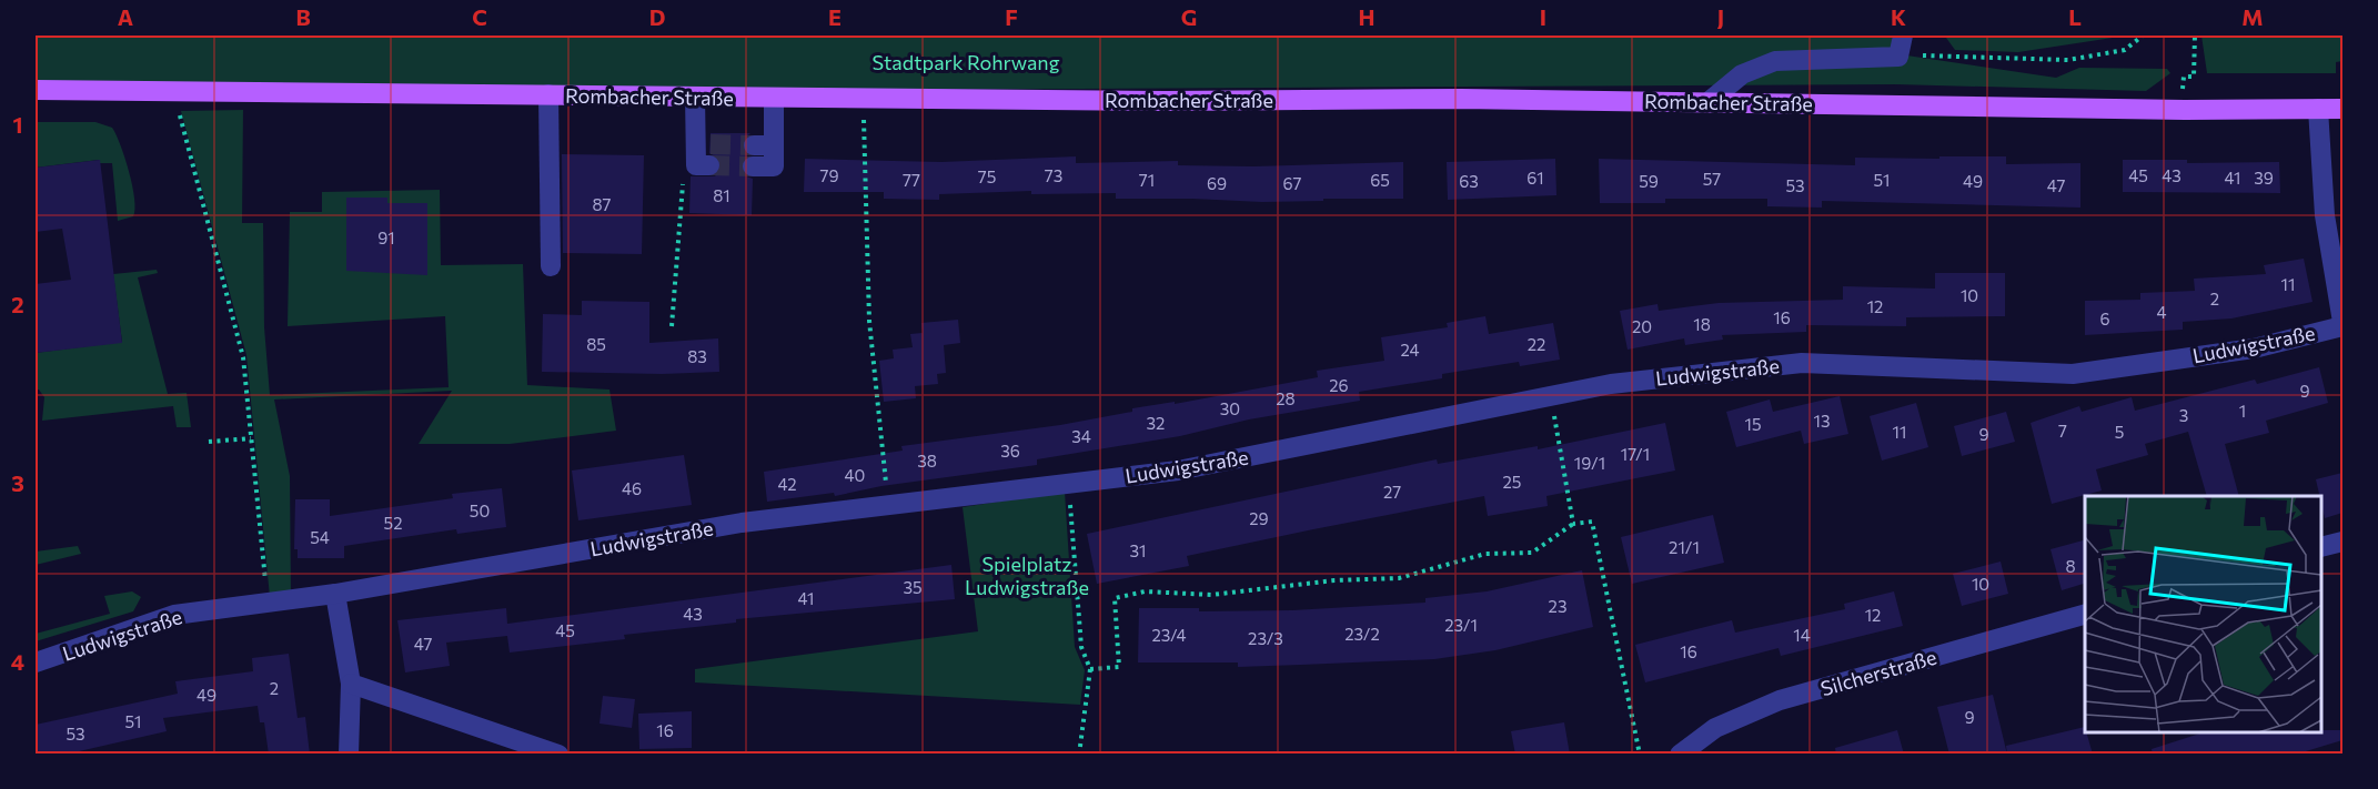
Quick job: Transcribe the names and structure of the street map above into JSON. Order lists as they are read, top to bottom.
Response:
{
  "streets": {
    "main road": ["Rombacher Straße"],
    "street": ["Ludwigstraße", "Silcherstraße"]
  },
  "parks": ["Stadtpark Rohrwang", "Spielplatz Ludwigstraße"],
  "house_numbers": [
    "79",
    "73",
    "45",
    "43",
    "75",
    "61",
    "41",
    "39",
    "57",
    "77",
    "71",
    "65",
    "51",
    "63",
    "59",
    "49",
    "69",
    "67",
    "53",
    "47",
    "81",
    "87",
    "91",
    "11",
    "10",
    "2",
    "12",
    "4",
    "16",
    "6",
    "18",
    "20",
    "85",
    "22",
    "24",
    "83",
    "26",
    "9",
    "28",
    "30",
    "1",
    "3",
    "13",
    "32",
    "15",
    "7",
    "11",
    "5",
    "9",
    "34",
    "36",
    "17/1",
    "38",
    "19/1",
    "40",
    "25",
    "42",
    "46",
    "27",
    "50",
    "29",
    "52",
    "54",
    "21/1",
    "31",
    "8",
    "10",
    "35",
    "41",
    "23",
    "43",
    "12",
    "23/1",
    "45",
    "23/2",
    "23/4",
    "14",
    "23/3",
    "47",
    "16",
    "2",
    "49",
    "9",
    "51",
    "16",
    "53"
  ],
  "grid": {
    "columns": [
      "A",
      "B",
      "C",
      "D",
      "E",
      "F",
      "G",
      "H",
      "I",
      "J",
      "K",
      "L",
      "M"
    ],
    "rows": [
      "1",
      "2",
      "3",
      "4"
    ]
  }
}
